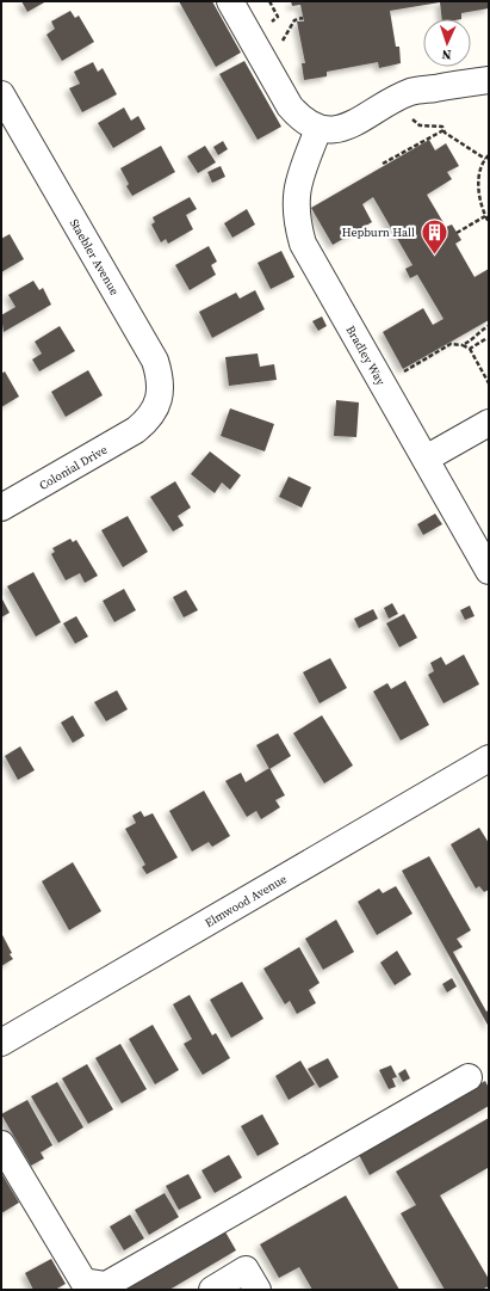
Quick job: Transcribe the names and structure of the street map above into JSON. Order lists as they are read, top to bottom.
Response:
{
  "streets": {
    "street": [
      "Staebler Avenue",
      "Bradley Way",
      "Colonial Drive",
      "Elmwood Avenue"
    ]
  },
  "crossings": [
    ["Staebler Avenue", "Colonial Drive"]
  ],
  "places": {
    "building": ["Hepburn Hall"]
  },
  "north": "bottom"
}
